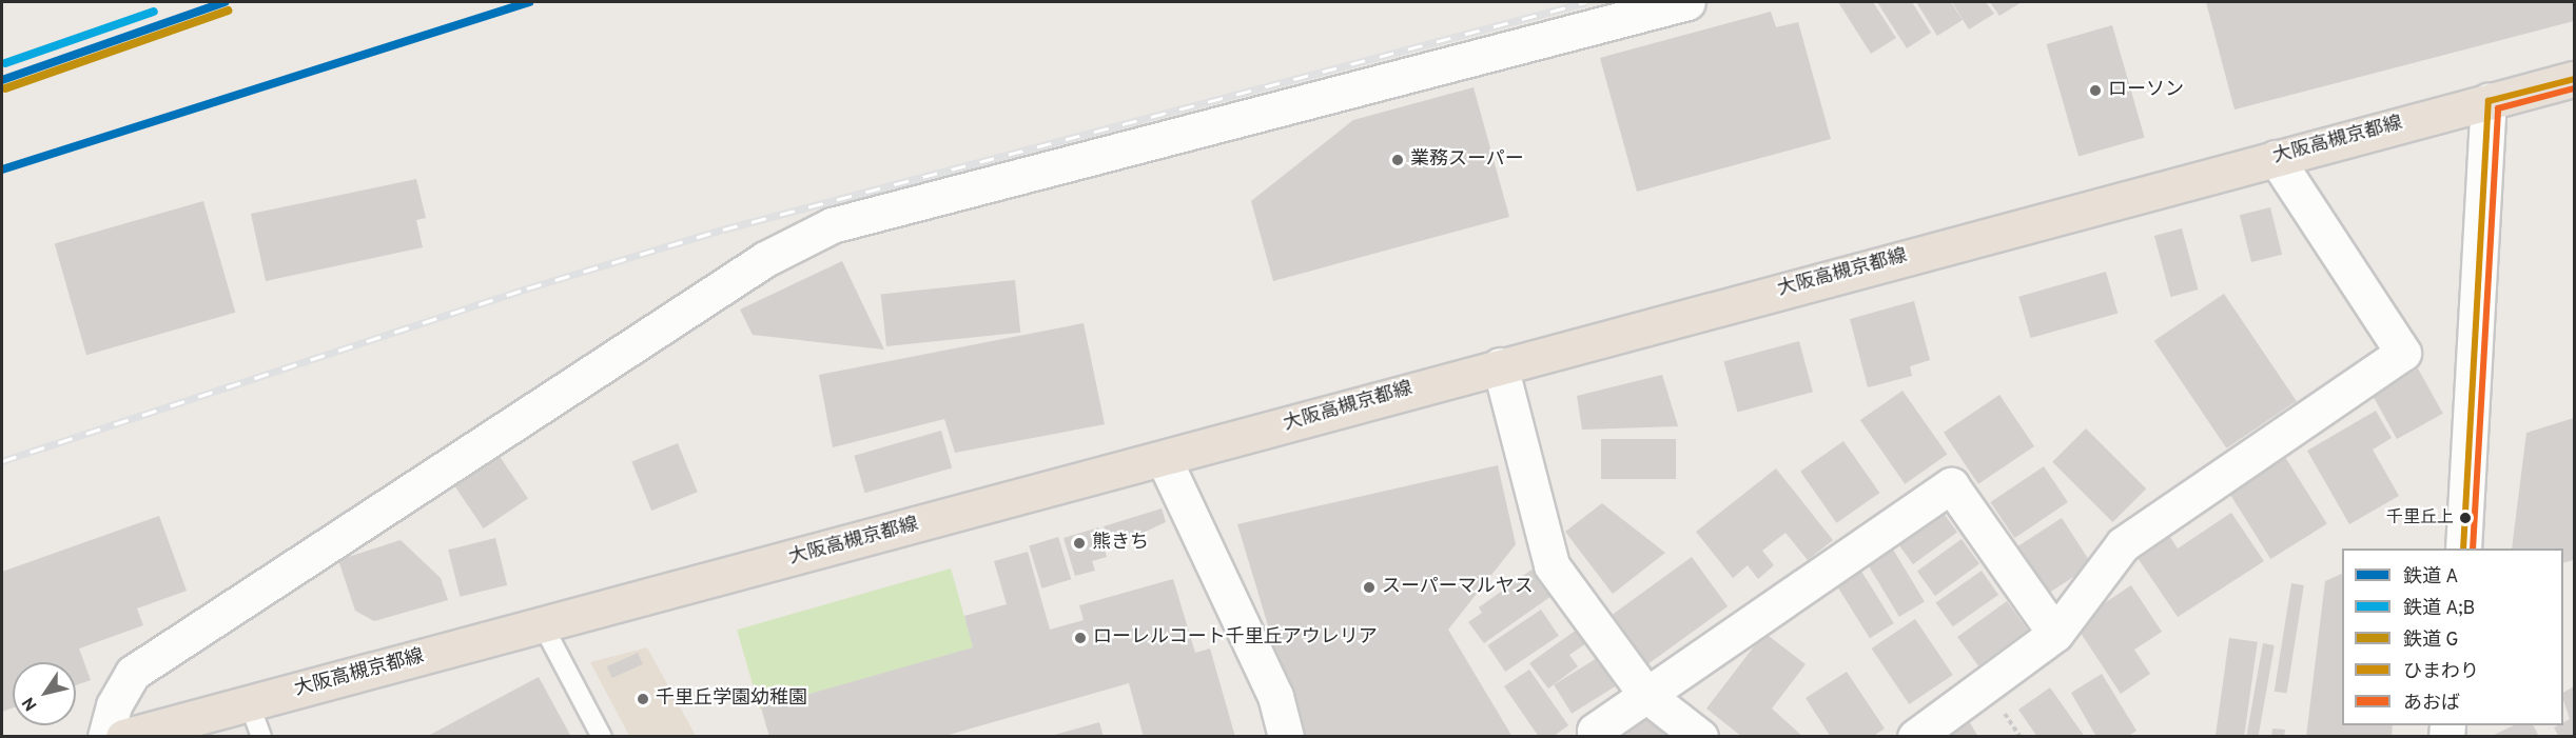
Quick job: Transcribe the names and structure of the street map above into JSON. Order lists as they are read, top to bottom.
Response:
{
  "streets": {
    "main road": ["大阪高槻京都線"]
  },
  "places": [
    "ローソン",
    "業務スーパー",
    "千里丘上",
    "熊きち",
    "スーパーマルヤス",
    "ローレルコート千里丘アウレリア",
    "千里丘学園幼稚園"
  ],
  "lines": [
    "rail line A",
    "rail line G",
    "rail line A;B",
    "transit line ひまわり",
    "transit line あおば"
  ],
  "legend": [
    "鉄道 A",
    "鉄道 A;B",
    "鉄道 G",
    "ひまわり",
    "あおば"
  ],
  "north": "bottom left"
}
